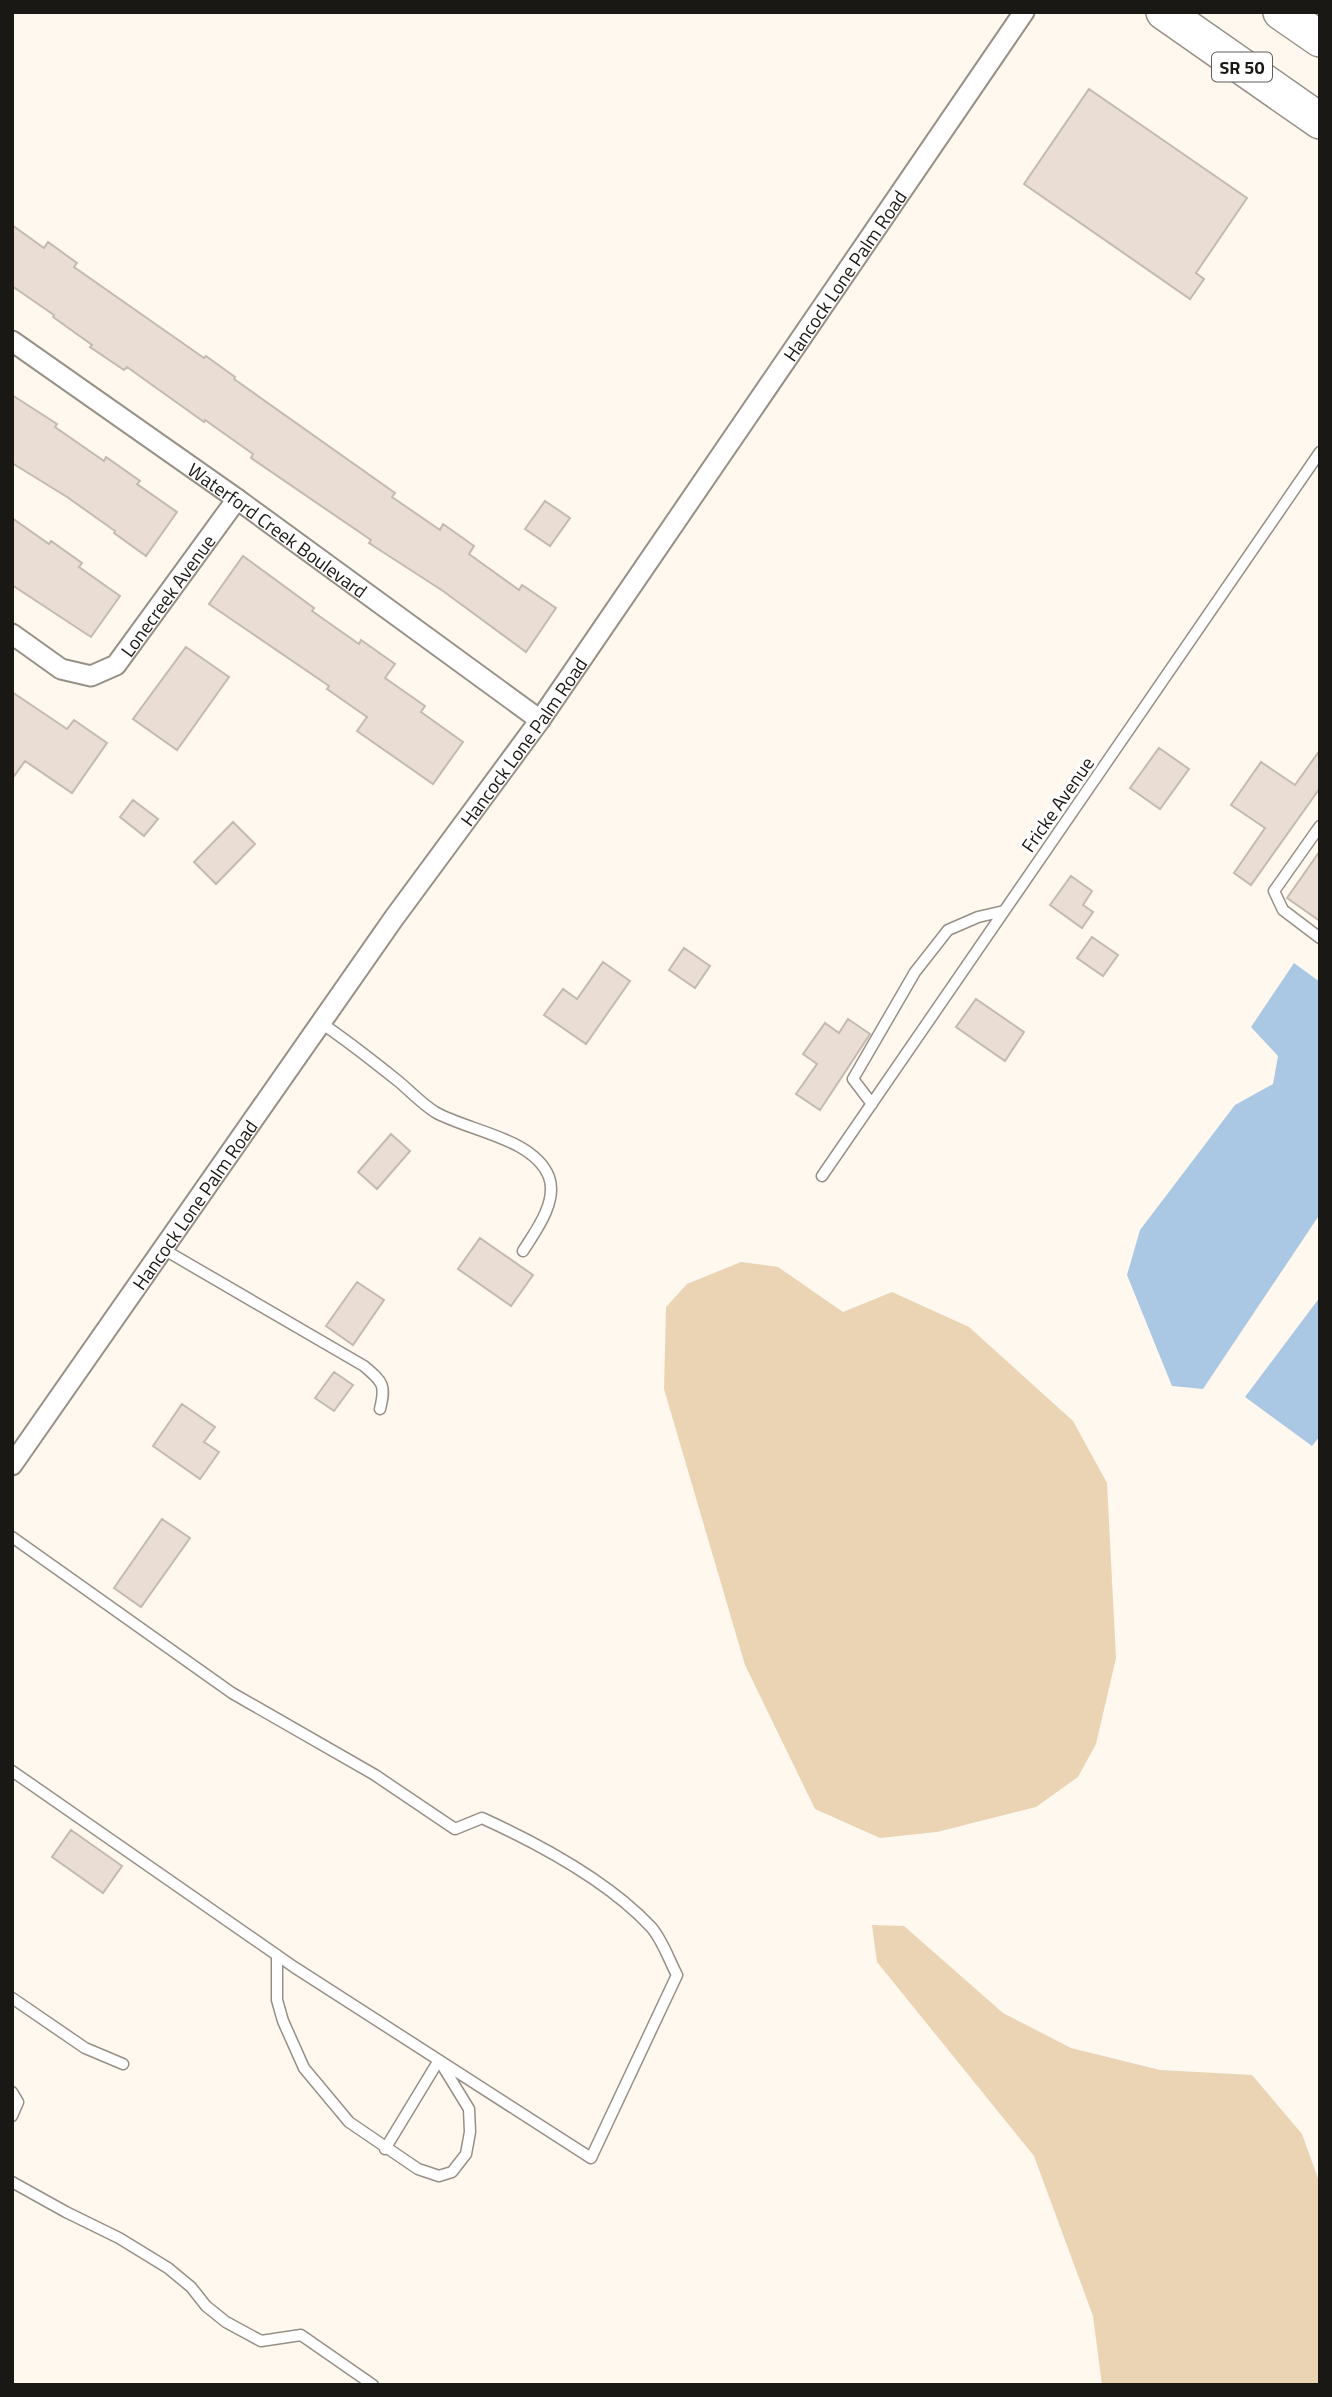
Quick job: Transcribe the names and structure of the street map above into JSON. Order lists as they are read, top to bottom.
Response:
{
  "streets": {
    "highway": ["SR 50"],
    "street": ["Hancock Lone Palm Road", "Waterford Creek Boulevard", "Lonecreek Avenue"],
    "lane": ["Fricke Avenue"]
  },
  "crossings": [
    ["Hancock Lone Palm Road", "Waterford Creek Boulevard"],
    ["Waterford Creek Boulevard", "Lonecreek Avenue"]
  ]
}
